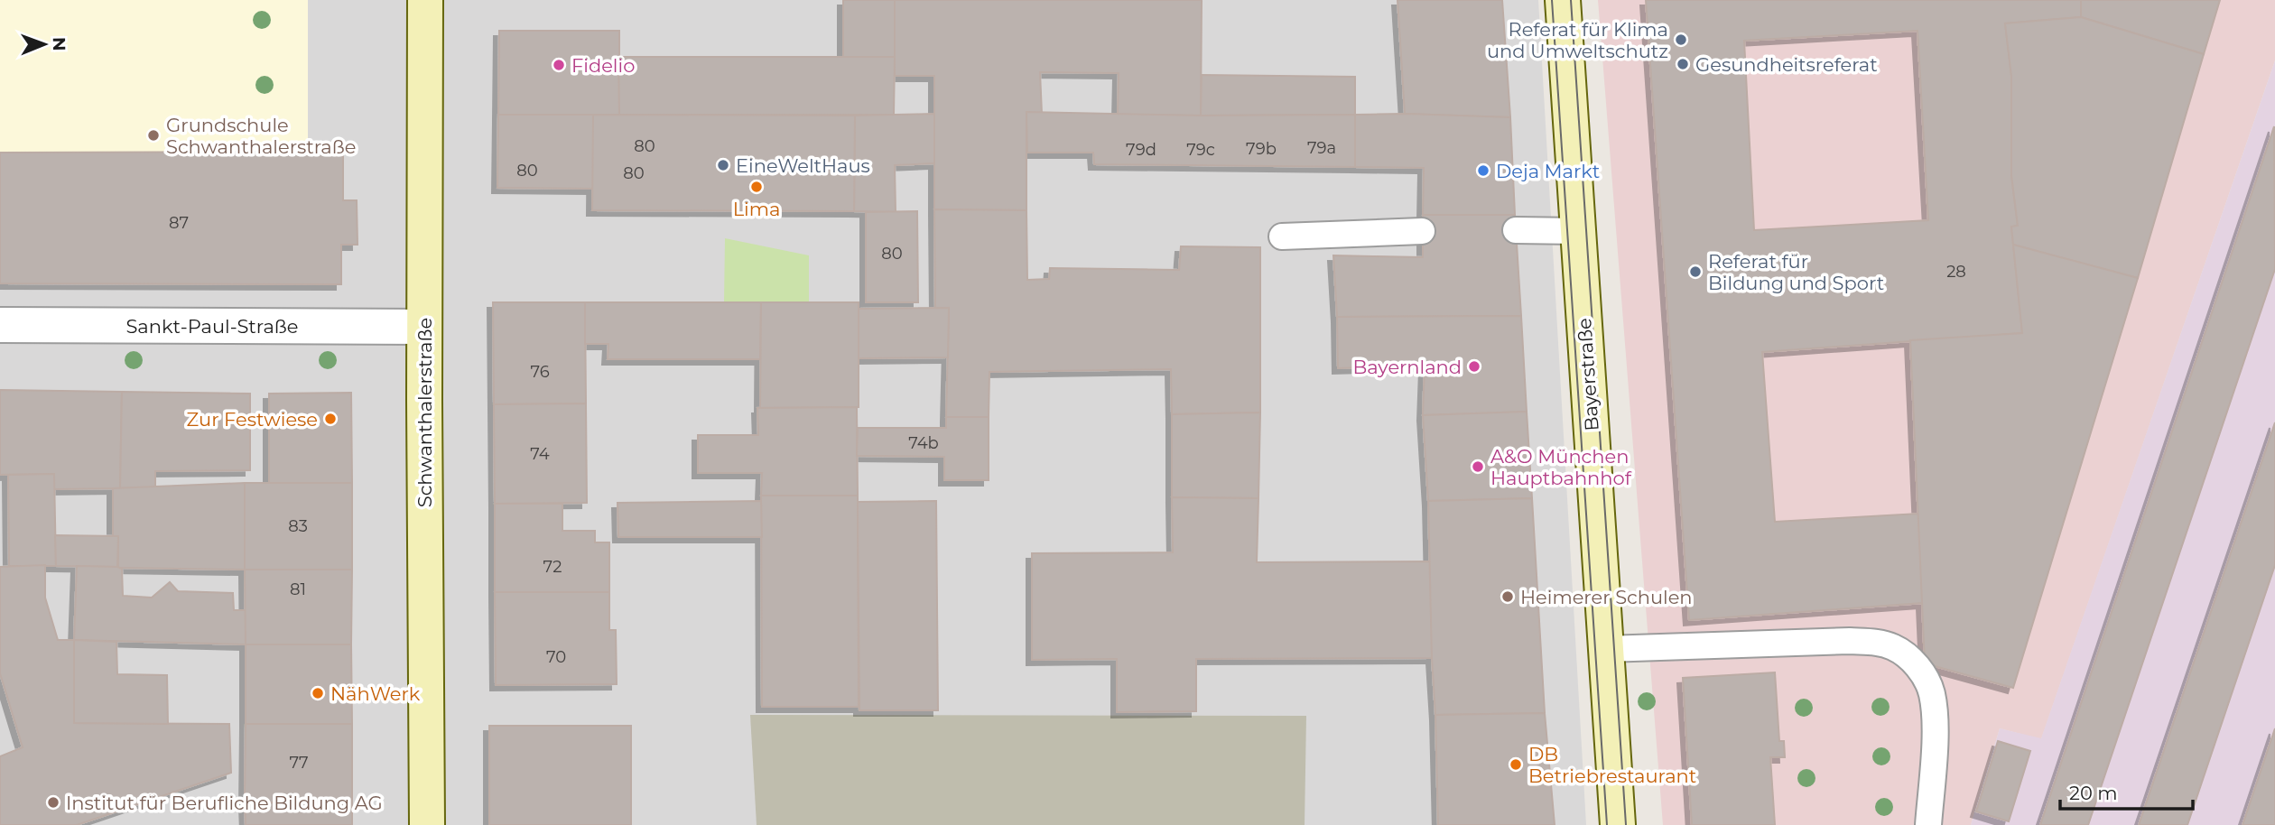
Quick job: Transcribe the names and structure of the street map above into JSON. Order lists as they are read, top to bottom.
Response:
{
  "streets": {
    "street": ["Sankt-Paul-Straße", "Bayerstraße", "Schwanthalerstraße"]
  },
  "crossings": [
    ["Sankt-Paul-Straße", "Schwanthalerstraße"]
  ],
  "places": [
    "Referat für Klima und Umweltschutz",
    "Gesundheitsreferat",
    "Fidelio",
    "Grundschule Schwanthalerstraße",
    "EineWeltHaus",
    "Deja Markt",
    "Lima",
    "Referat für Bildung und Sport",
    "Bayernland",
    "Zur Festwiese",
    "A&O München Hauptbahnhof",
    "Heimerer Schulen",
    "NähWerk",
    "DB Betriebrestaurant",
    "Institut für Berufliche Bildung AG"
  ],
  "house_numbers": [
    "80",
    "79a",
    "79b",
    "79d",
    "79c",
    "80",
    "80",
    "87",
    "80",
    "28",
    "76",
    "74b",
    "74",
    "83",
    "72",
    "81",
    "70",
    "77"
  ],
  "scale_bar": "20 m",
  "north": "right"
}
